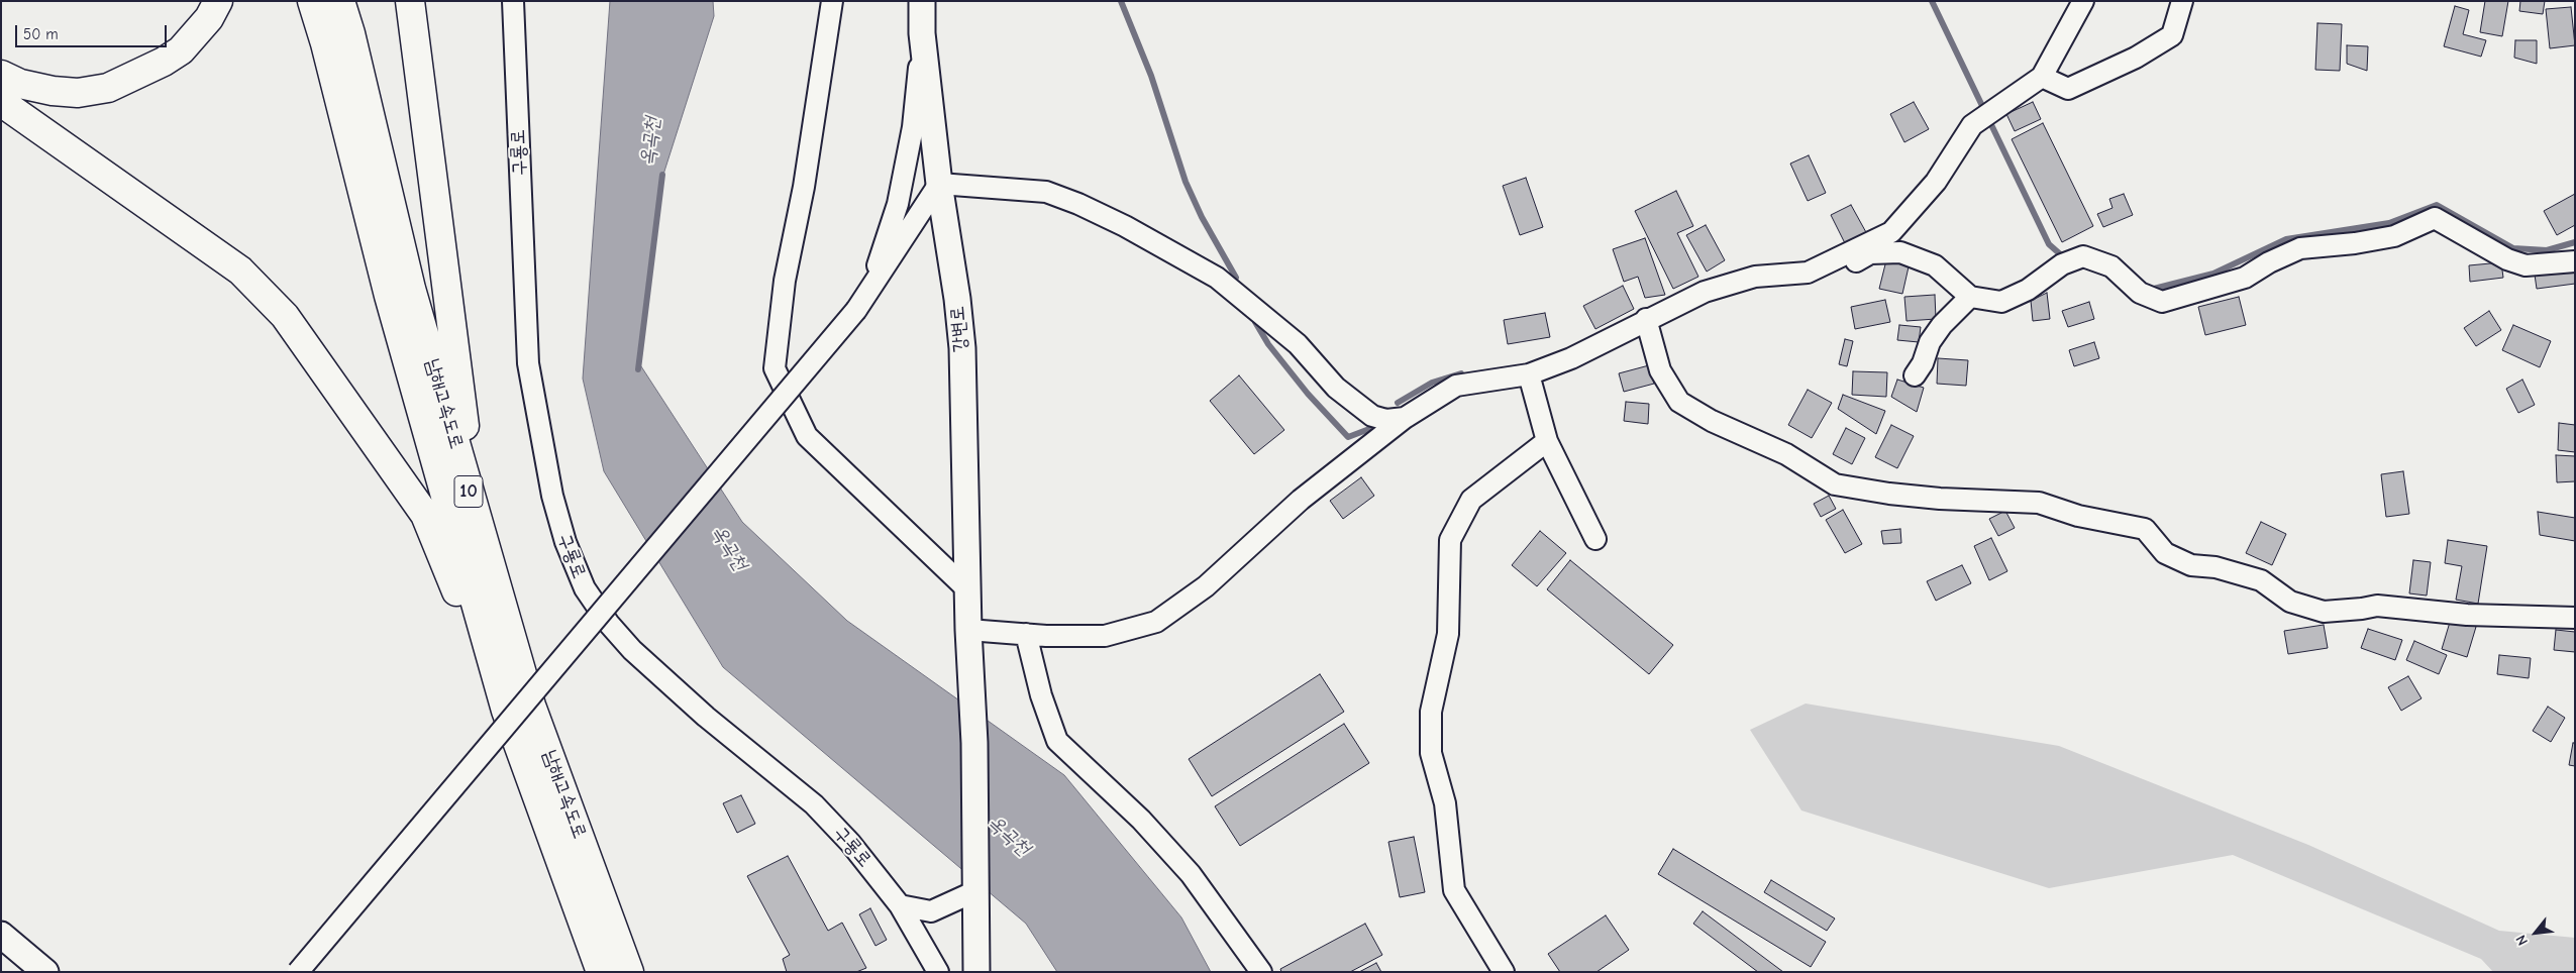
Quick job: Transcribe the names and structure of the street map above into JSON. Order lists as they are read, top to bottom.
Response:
{
  "streets": {
    "highway": ["남해고속도로", "10"],
    "main road": ["강변로"],
    "street": ["구룡로"]
  },
  "water": ["옥곡천"],
  "scale_bar": "50 m",
  "north": "bottom left"
}
